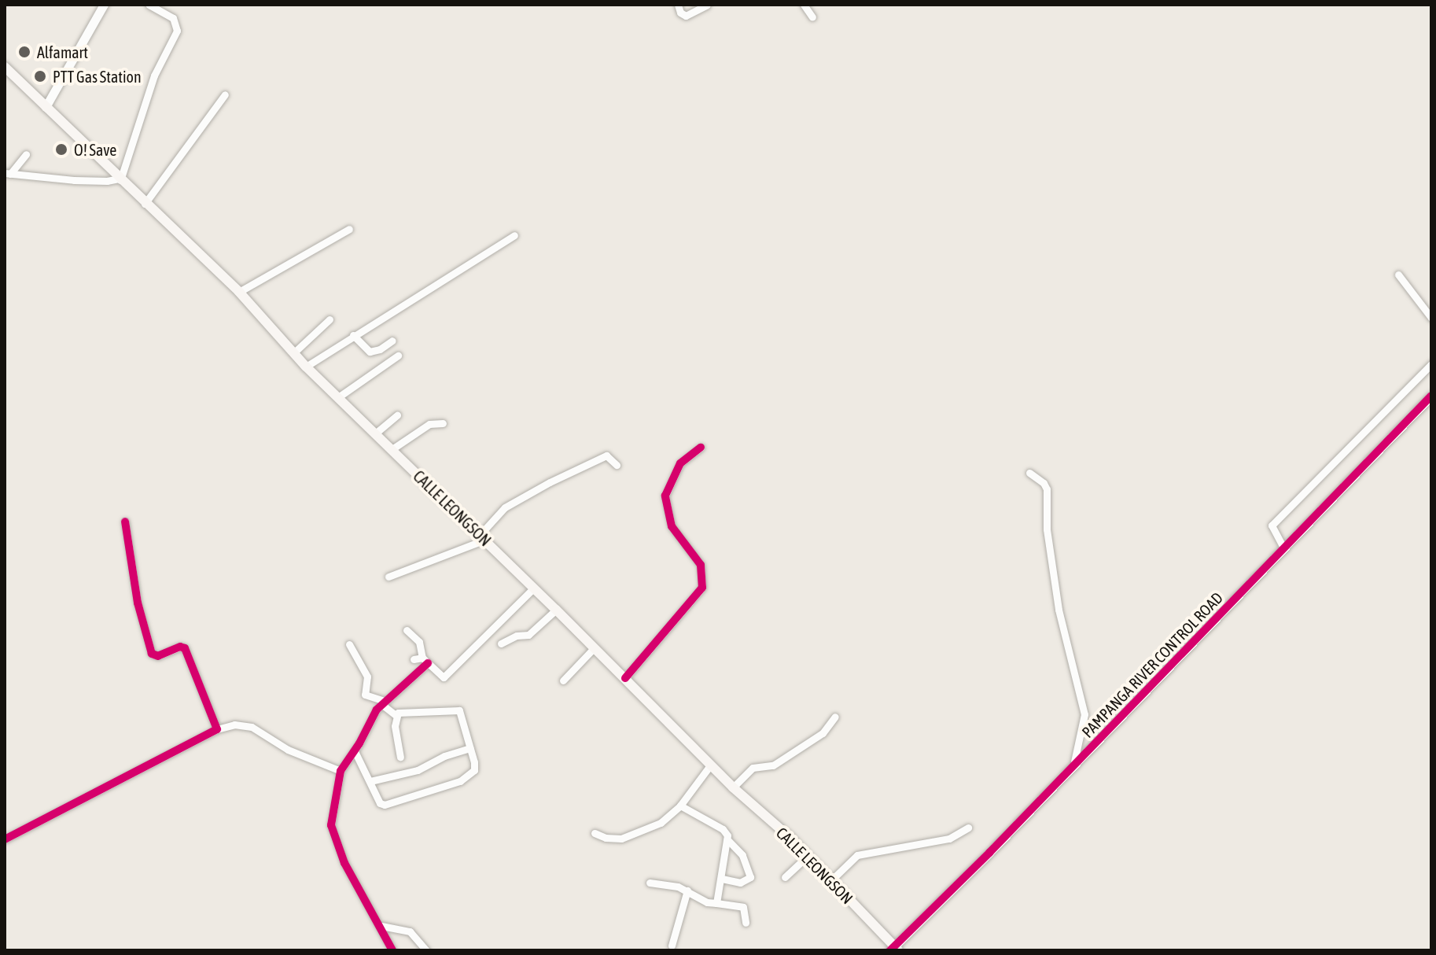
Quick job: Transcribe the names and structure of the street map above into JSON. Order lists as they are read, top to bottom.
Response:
{
  "streets": {
    "main road": ["CALLE LEONGSON"],
    "street": ["PAMPANGA RIVER CONTROL ROAD"]
  },
  "crossings": [
    ["CALLE LEONGSON", "PAMPANGA RIVER CONTROL ROAD"]
  ],
  "places": ["Alfamart", "PTT Gas Station", "O! Save"]
}
